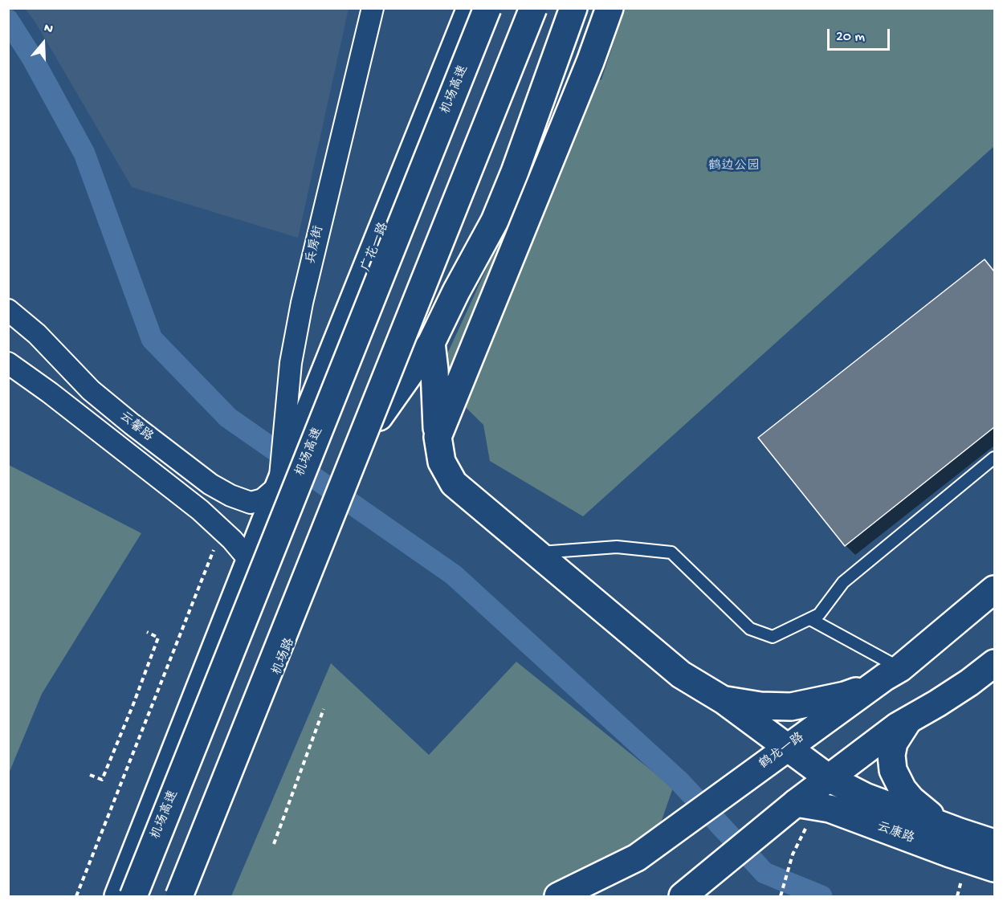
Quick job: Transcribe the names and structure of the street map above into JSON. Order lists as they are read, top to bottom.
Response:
{
  "streets": {
    "main road": [
      "机场高速",
      "广花一路",
      "机场路",
      "鹤龙一路",
      "云康路"
    ],
    "street": ["兵房街", "云馨路"]
  },
  "crossings": [
    ["兵房街", "广花一路"],
    ["广花一路", "云馨路"],
    ["鹤龙一路", "云康路"]
  ],
  "parks": ["鹤边公园"],
  "scale_bar": "20 m",
  "north": "top"
}
